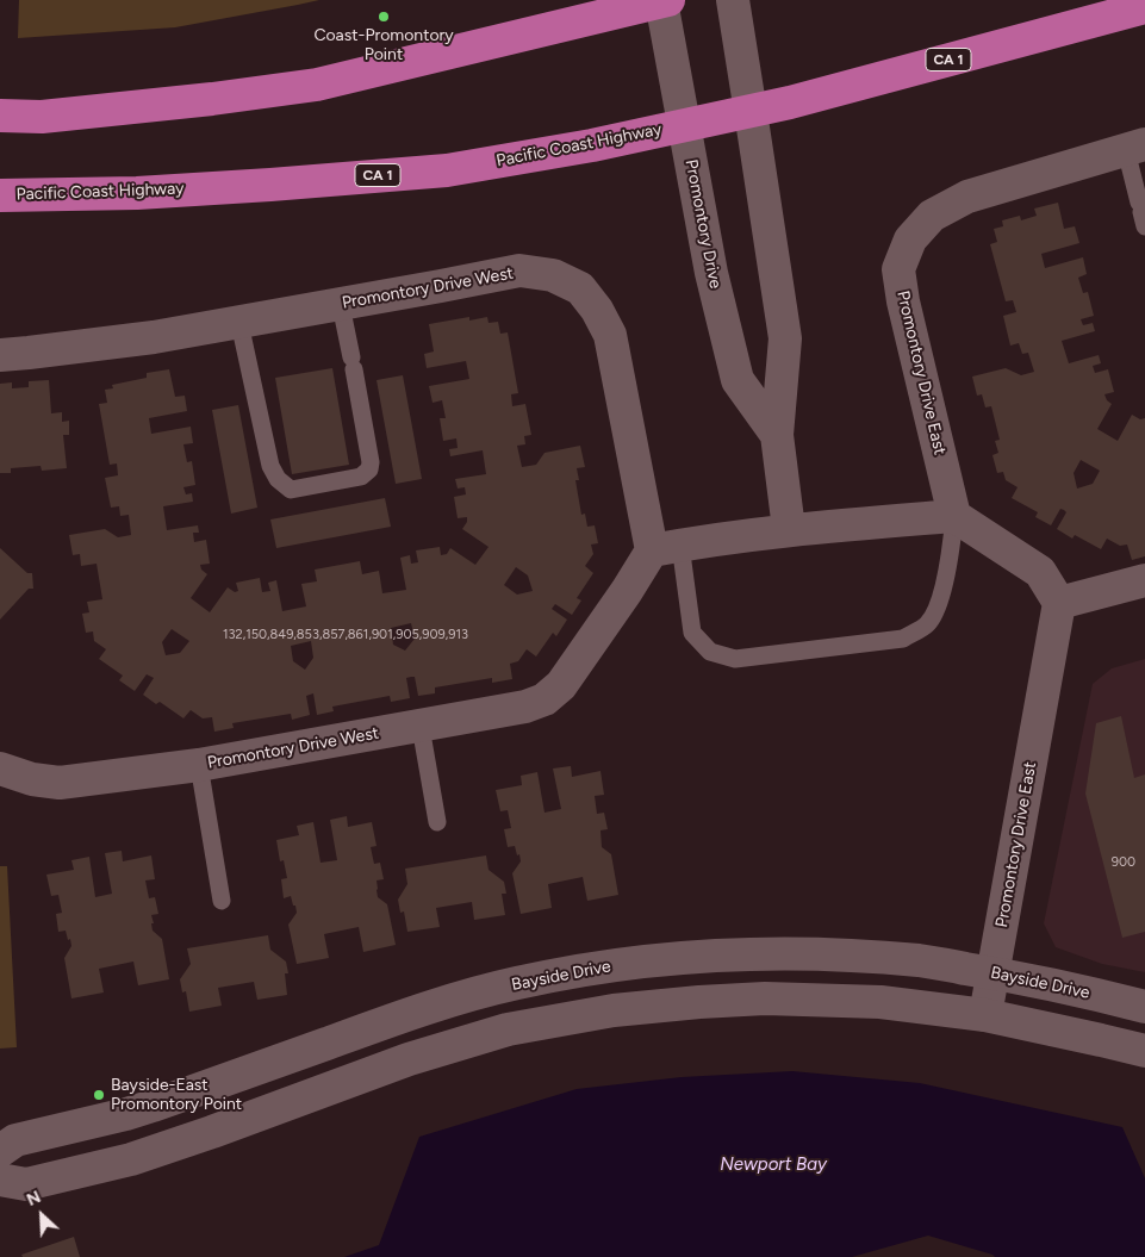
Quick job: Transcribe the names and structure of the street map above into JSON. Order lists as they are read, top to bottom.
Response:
{
  "streets": {
    "highway": ["CA 1", "Pacific Coast Highway"],
    "street": [
      "Promontory Drive",
      "Promontory Drive West",
      "Promontory Drive East",
      "Bayside Drive"
    ]
  },
  "crossings": [
    ["Pacific Coast Highway", "Promontory Drive"],
    ["Promontory Drive East", "Bayside Drive"]
  ],
  "water": ["Newport Bay"],
  "places": ["Coast-Promontory Point", "Bayside-East Promontory Point"],
  "house_numbers": ["132,150,849,853,857,861,901,905,909,913", "900"],
  "north": "top left"
}
